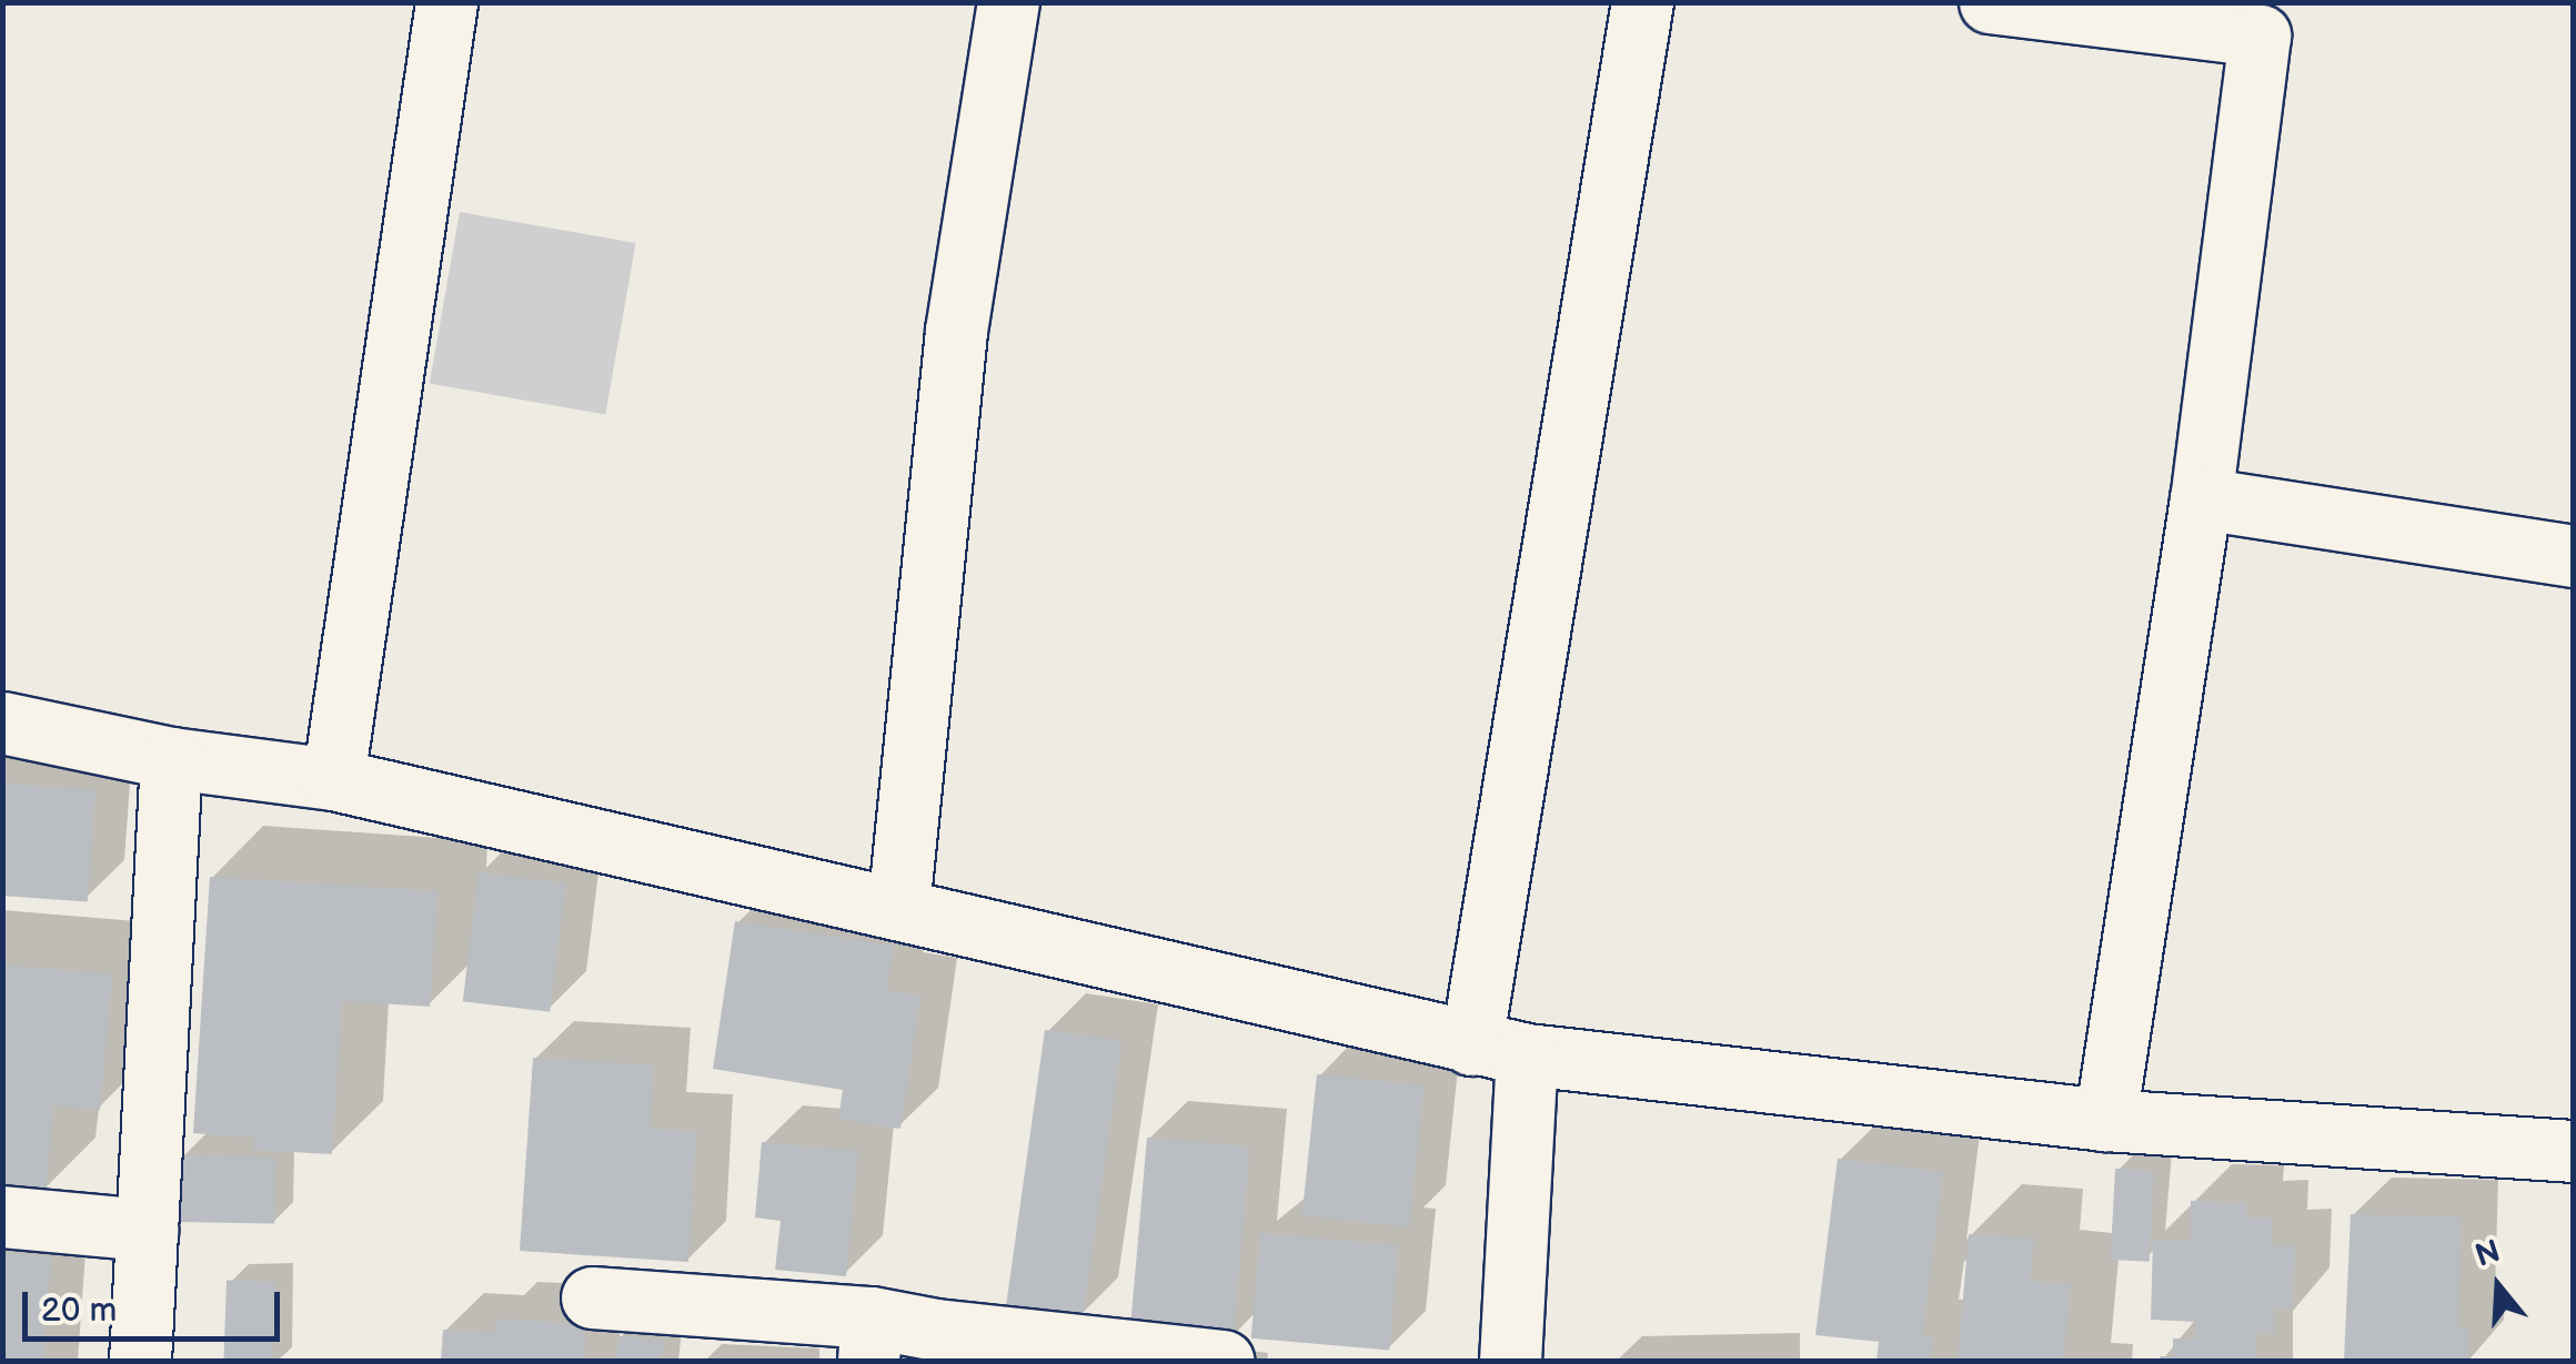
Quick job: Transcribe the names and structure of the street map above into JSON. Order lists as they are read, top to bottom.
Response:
{
  "scale_bar": "20 m",
  "north": "top"
}
